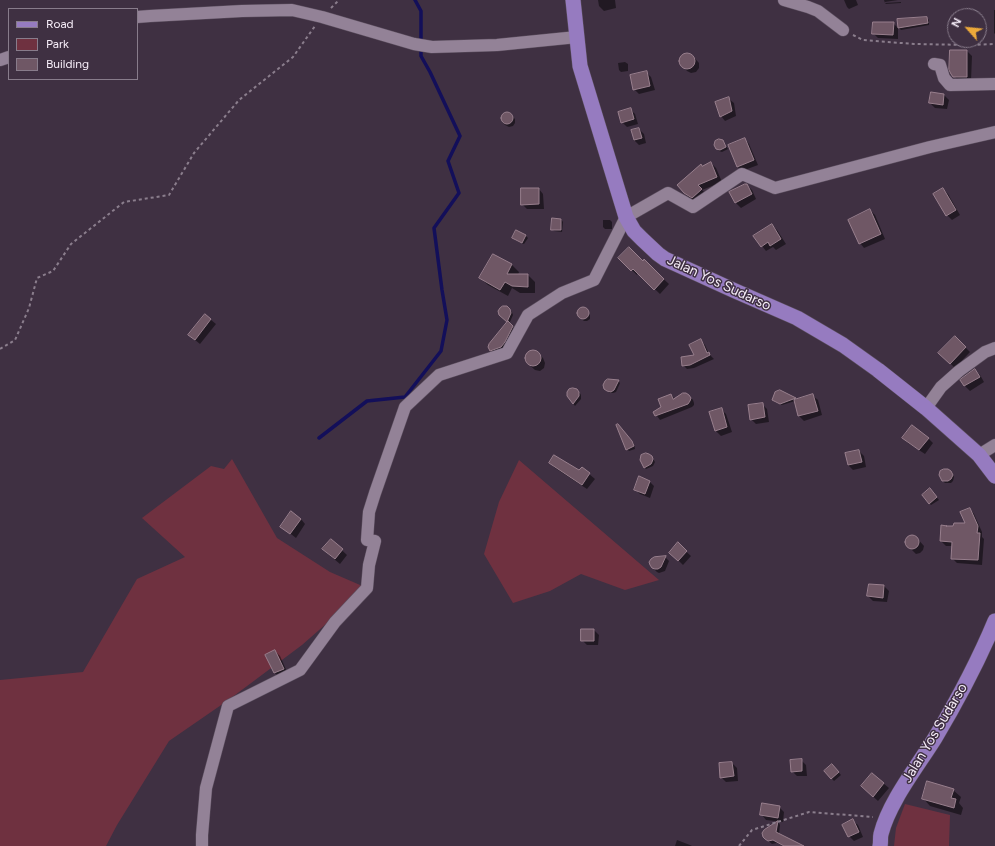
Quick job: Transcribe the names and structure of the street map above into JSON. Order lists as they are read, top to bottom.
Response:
{
  "streets": {
    "main road": ["Jalan Yos Sudarso"]
  },
  "legend": ["Road", "Park", "Building"],
  "north": "top left"
}
